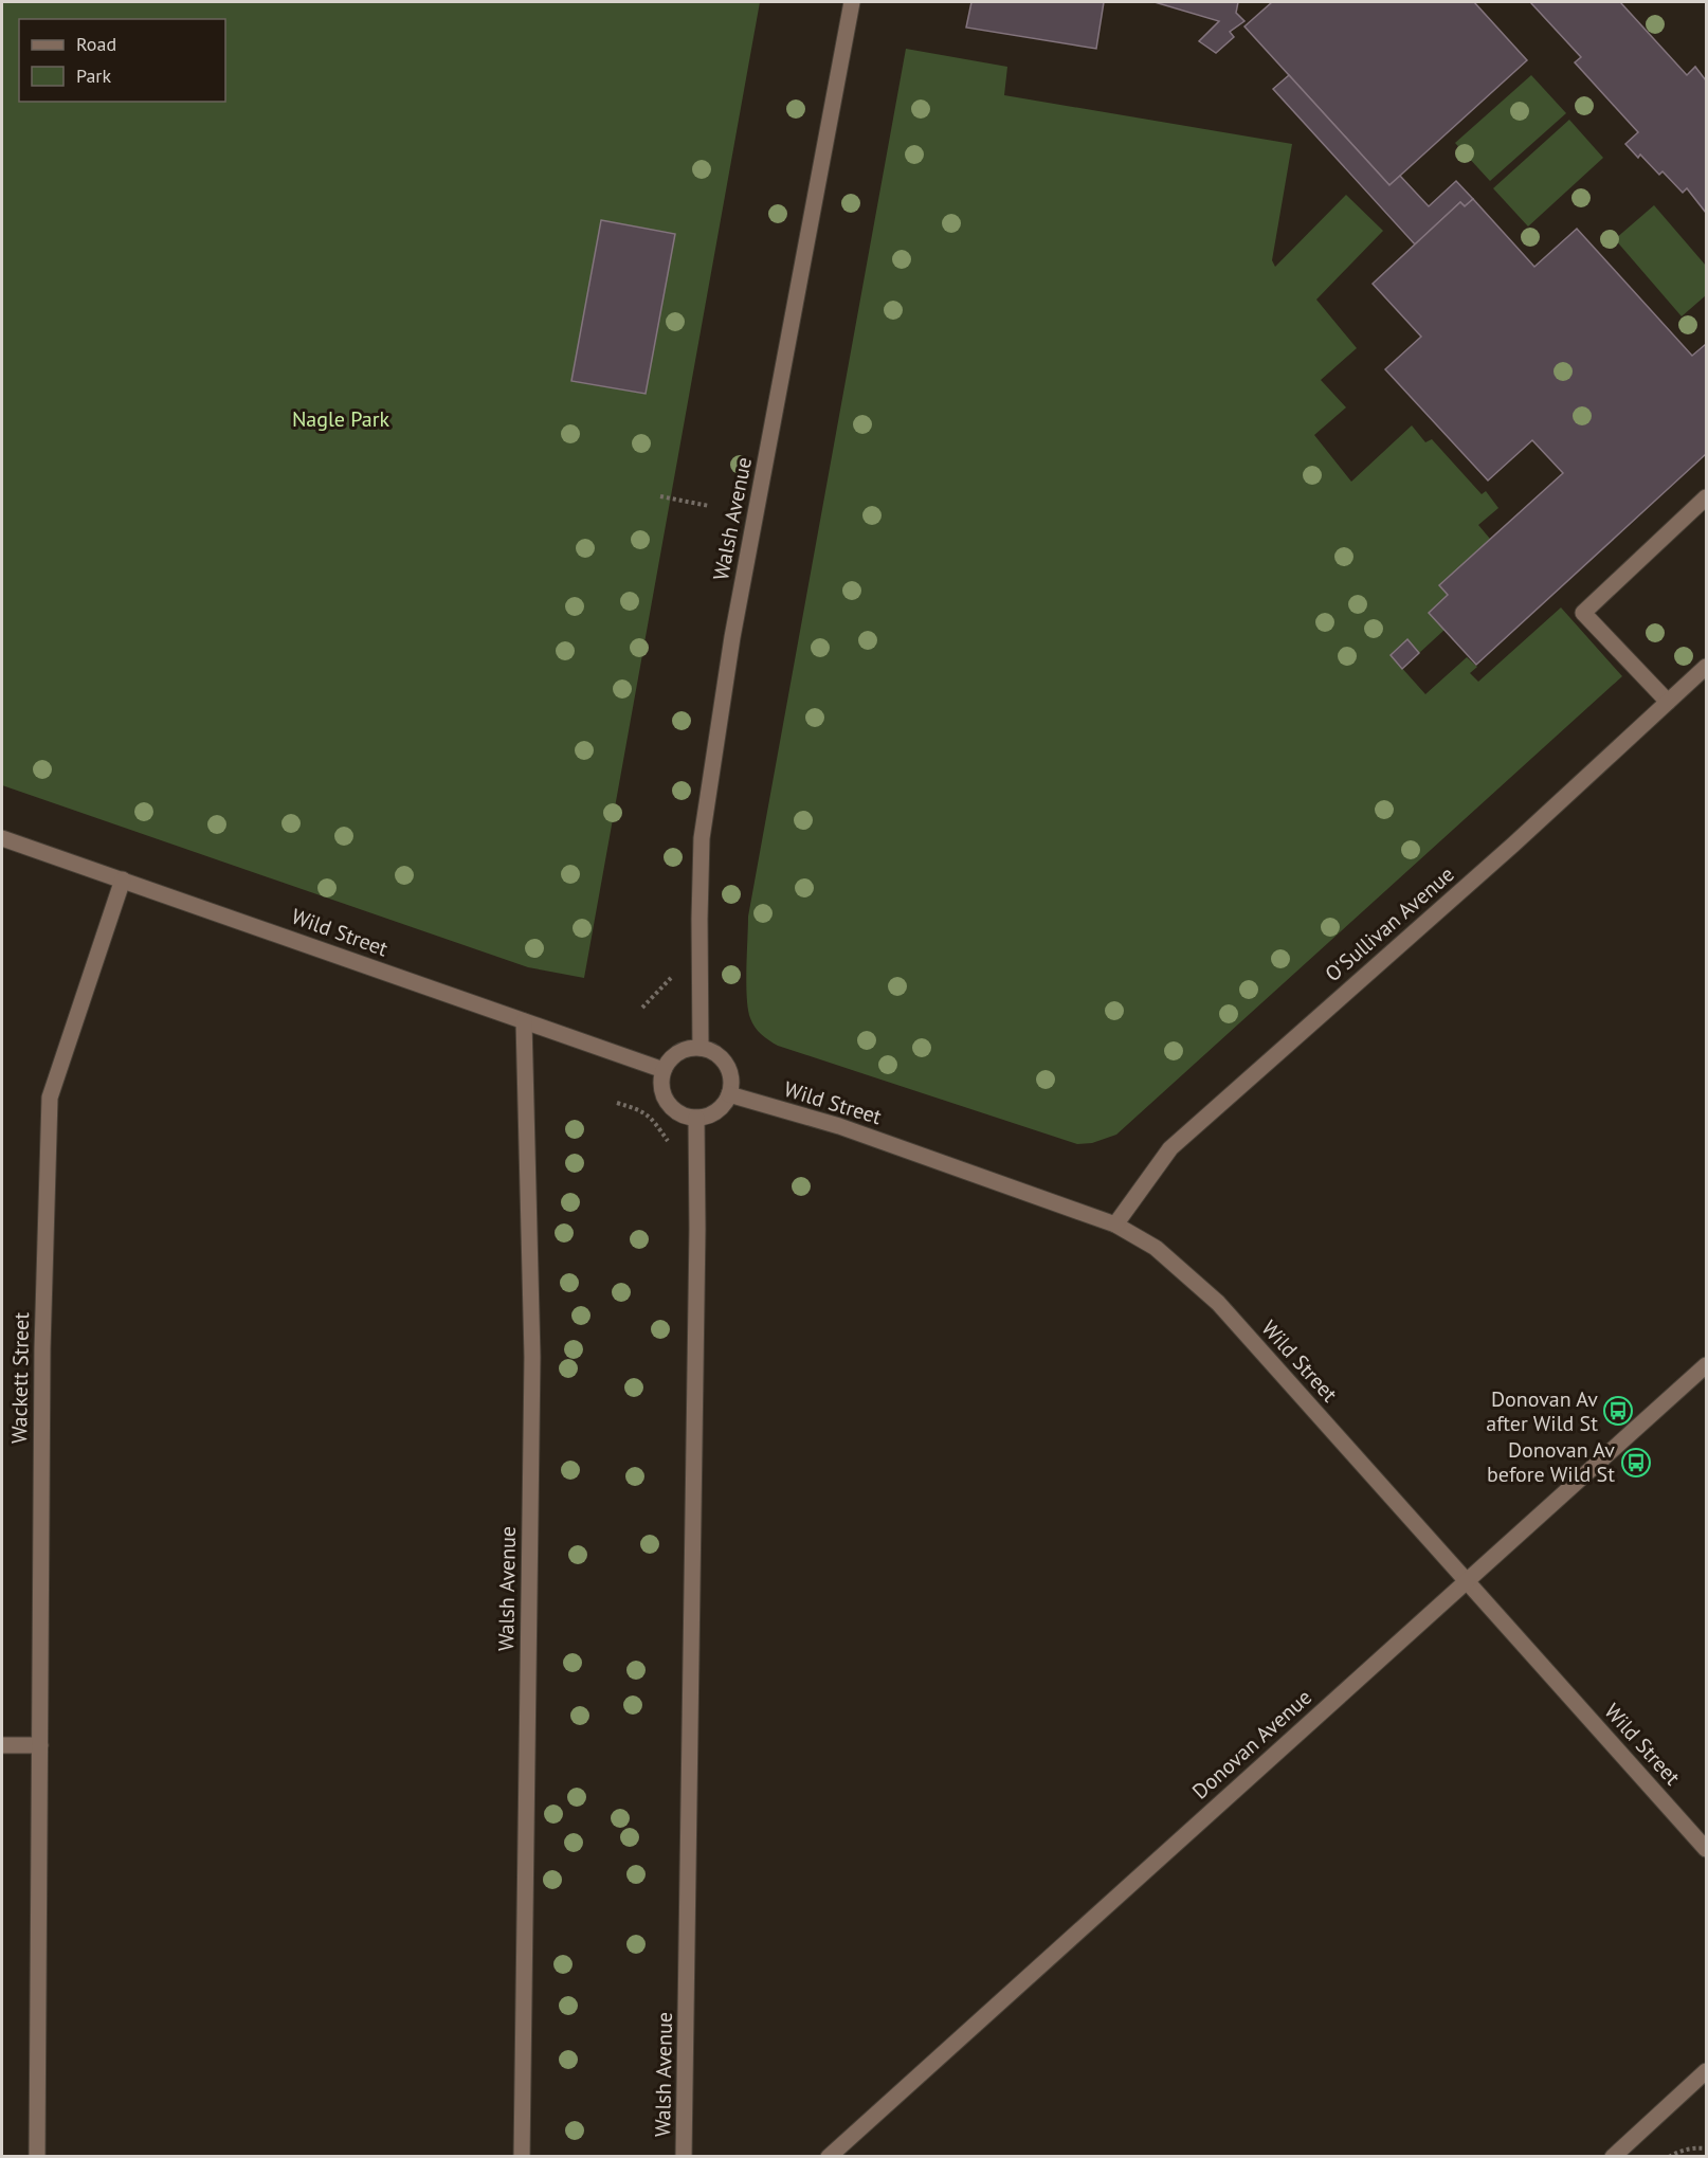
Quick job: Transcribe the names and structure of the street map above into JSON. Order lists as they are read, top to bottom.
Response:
{
  "streets": {
    "street": [
      "Walsh Avenue",
      "O'Sullivan Avenue",
      "Wild Street",
      "Wackett Street",
      "Donovan Avenue"
    ]
  },
  "crossings": [
    ["Walsh Avenue", "Wild Street"],
    ["O'Sullivan Avenue", "Wild Street"],
    ["Wild Street", "Wackett Street"],
    ["Wild Street", "Donovan Avenue"]
  ],
  "parks": ["Nagle Park"],
  "places": {
    "bus stop": ["Donovan Av after Wild St", "Donovan Av before Wild St"]
  },
  "legend": ["Road", "Park"]
}
